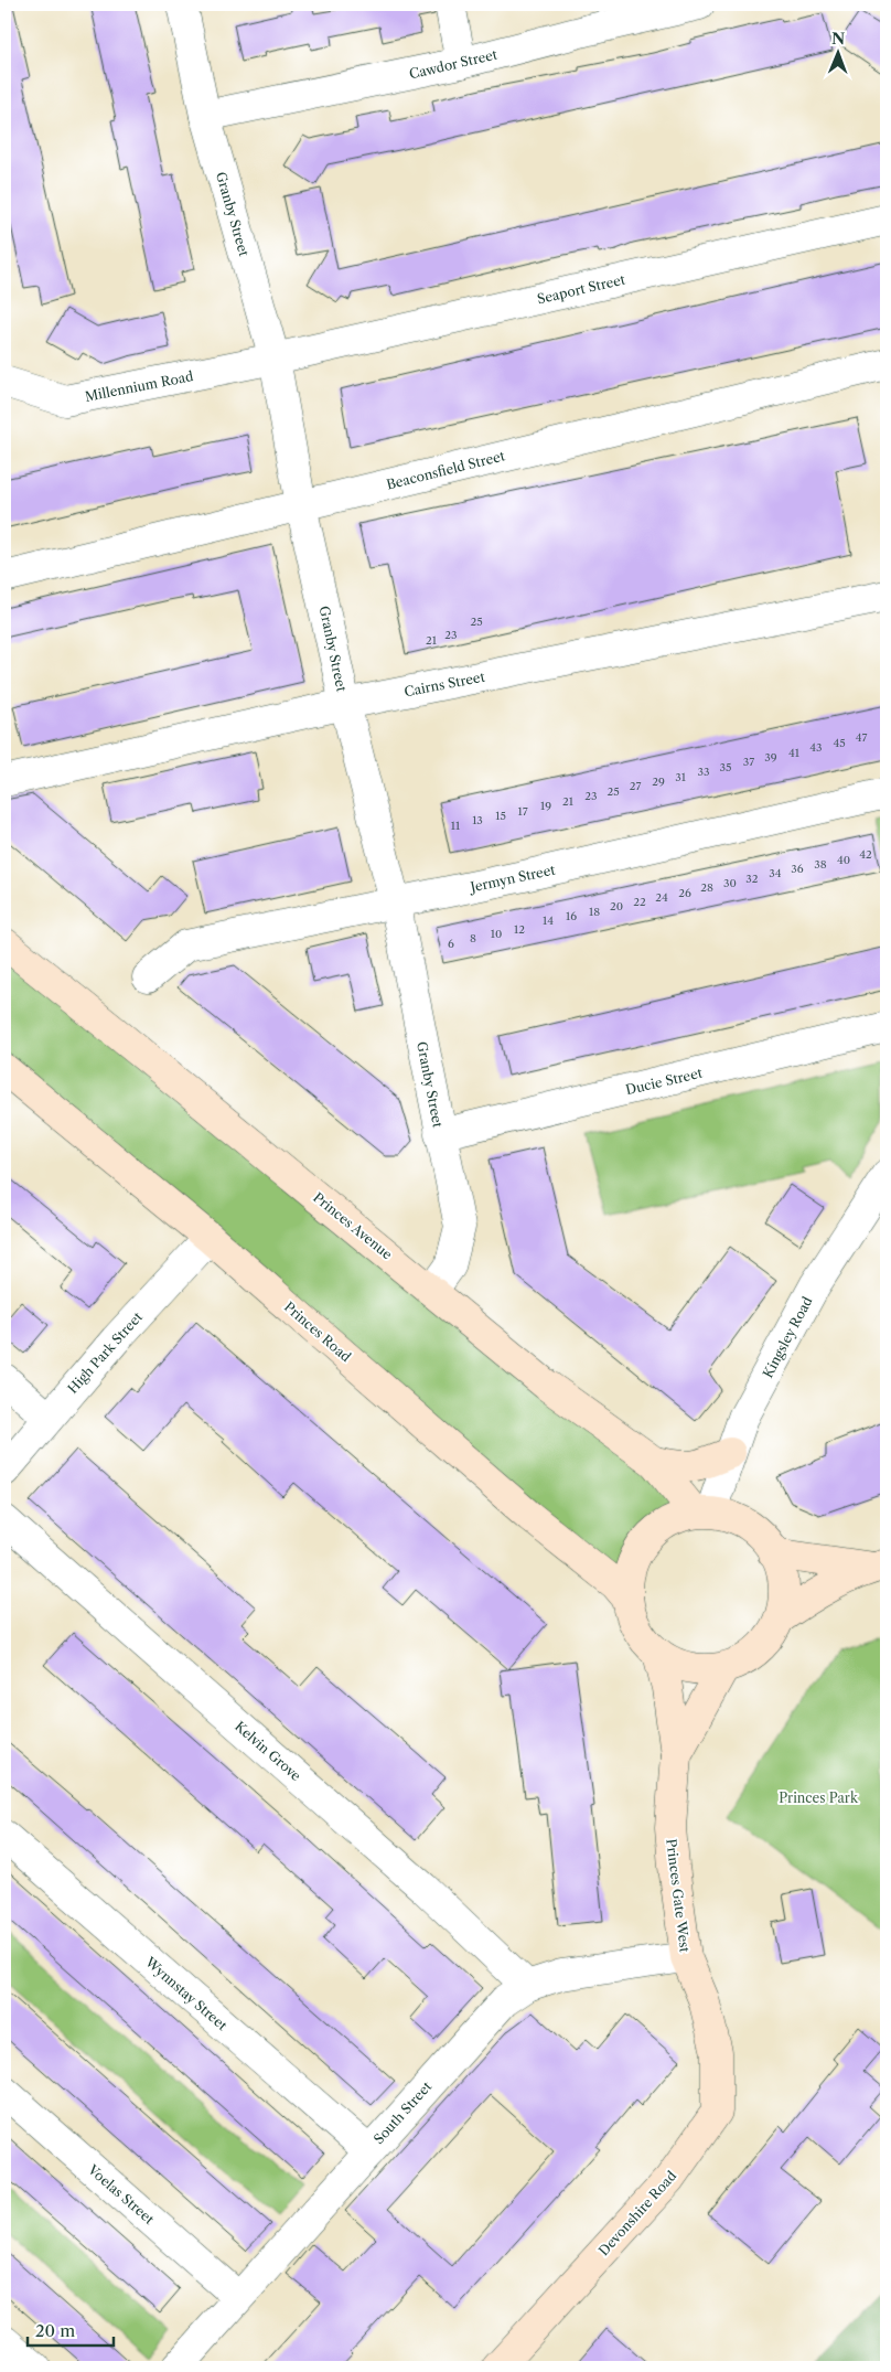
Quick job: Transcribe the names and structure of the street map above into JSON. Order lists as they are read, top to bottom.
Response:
{
  "streets": {
    "main road": [
      "Princes Avenue",
      "Princes Road",
      "Princes Gate West",
      "Devonshire Road"
    ],
    "street": [
      "Cawdor Street",
      "Granby Street",
      "Seaport Street",
      "Millennium Road",
      "Beaconsfield Street",
      "Cairns Street",
      "Jermyn Street",
      "Ducie Street",
      "Kingsley Road",
      "High Park Street",
      "Kelvin Grove",
      "Wynnstay Street",
      "South Street",
      "Voelas Street"
    ]
  },
  "crossings": [
    ["Cawdor Street", "Granby Street"],
    ["Granby Street", "Seaport Street"],
    ["Granby Street", "Millennium Road"],
    ["Granby Street", "Beaconsfield Street"],
    ["Granby Street", "Cairns Street"],
    ["Granby Street", "Jermyn Street"],
    ["Granby Street", "Ducie Street"],
    ["Granby Street", "Princes Avenue"],
    ["Seaport Street", "Millennium Road"],
    ["Princes Avenue", "Princes Road"],
    ["Princes Avenue", "Kingsley Road"],
    ["Princes Avenue", "Princes Gate West"],
    ["Princes Road", "Kingsley Road"],
    ["Princes Road", "High Park Street"],
    ["Princes Road", "Princes Gate West"],
    ["Kingsley Road", "Princes Gate West"],
    ["Kelvin Grove", "South Street"],
    ["Princes Gate West", "South Street"],
    ["Princes Gate West", "Devonshire Road"],
    ["Wynnstay Street", "South Street"],
    ["South Street", "Voelas Street"]
  ],
  "parks": ["Princes Park"],
  "house_numbers": [
    "25",
    "23",
    "21",
    "47",
    "45",
    "43",
    "41",
    "39",
    "37",
    "35",
    "33",
    "31",
    "29",
    "27",
    "25",
    "23",
    "21",
    "19",
    "17",
    "15",
    "13",
    "11",
    "42",
    "40",
    "38",
    "36",
    "34",
    "32",
    "30",
    "28",
    "26",
    "24",
    "22",
    "20",
    "18",
    "16",
    "14",
    "12",
    "10",
    "8",
    "6"
  ],
  "scale_bar": "20 m",
  "north": "top"
}
